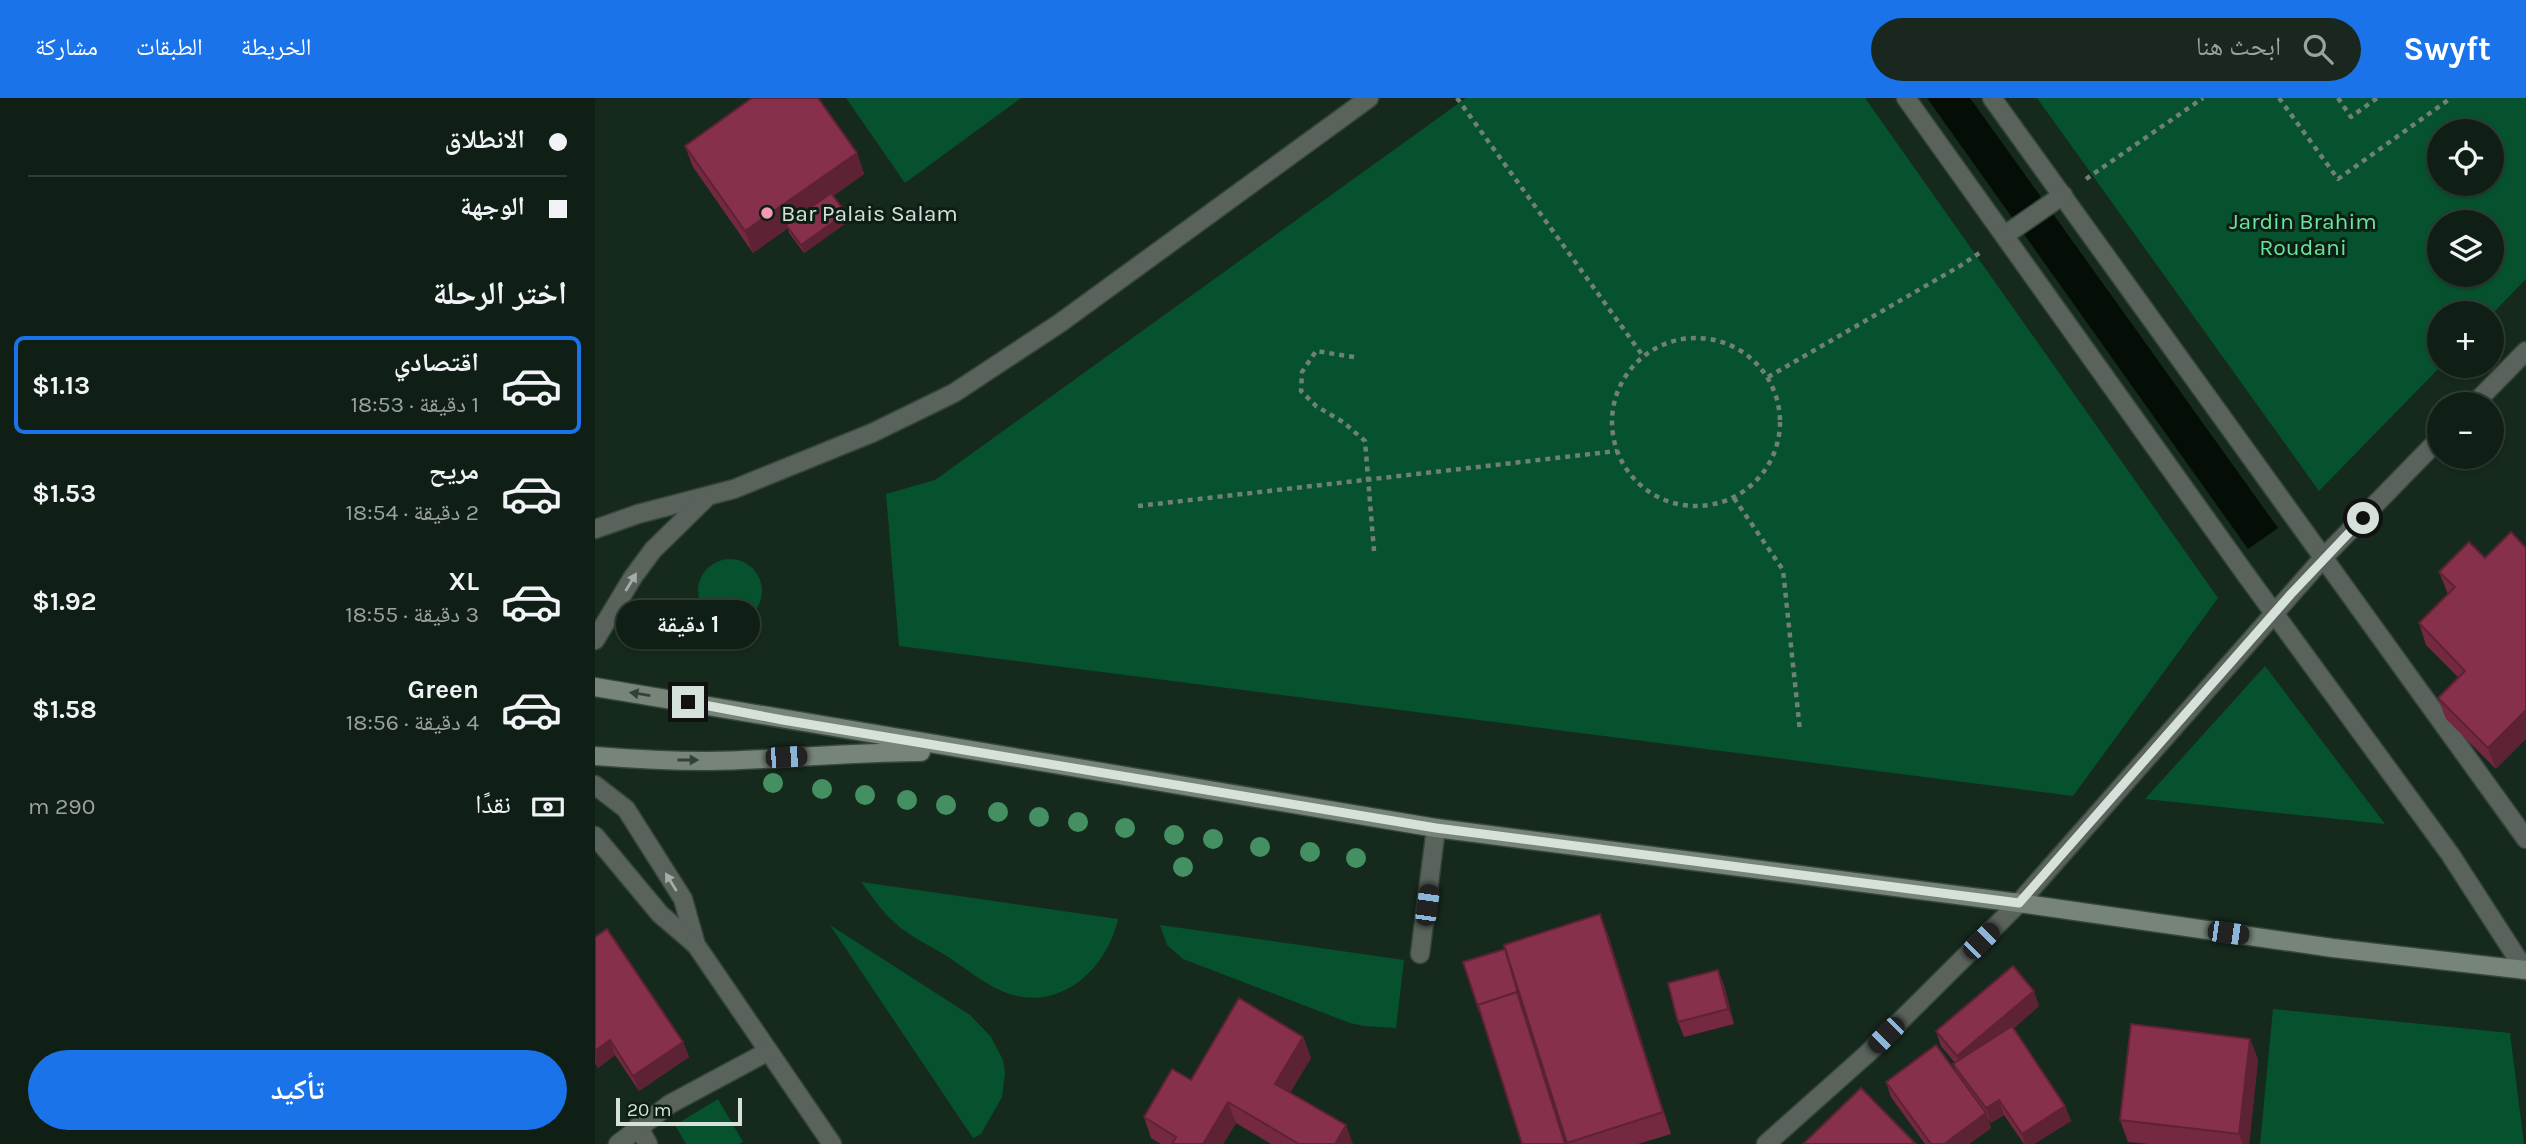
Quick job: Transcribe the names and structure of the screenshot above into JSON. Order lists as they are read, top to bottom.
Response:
{
  "parks": ["Jardin Brahim Roudani"],
  "places": ["Bar Palais Salam"],
  "scale_bar": "20 m",
  "page": {
    "header": "Swyft",
    "search": "ابحث هنا",
    "nav": ["الخريطة", "الطبقات", "مشاركة"],
    "banner": ["الانطلاق", "الوجهة"],
    "map_buttons": ["+", "−"],
    "heading": "اختر الرحلة",
    "list": [
      {
        "name": "اقتصادي",
        "note": "1 دقيقة · 18:53",
        "value": "$1.13"
      },
      {
        "name": "مريح",
        "note": "2 دقيقة · 18:54",
        "value": "$1.53"
      },
      {
        "name": "XL",
        "note": "3 دقيقة · 18:55",
        "value": "$1.92"
      },
      {
        "name": "Green",
        "note": "4 دقيقة · 18:56",
        "value": "$1.58"
      }
    ],
    "bubble": "1 دقيقة",
    "pay": ["نقدًا", "290 m"],
    "buttons": "تأكيد",
    "scale": "20 m"
  }
}
